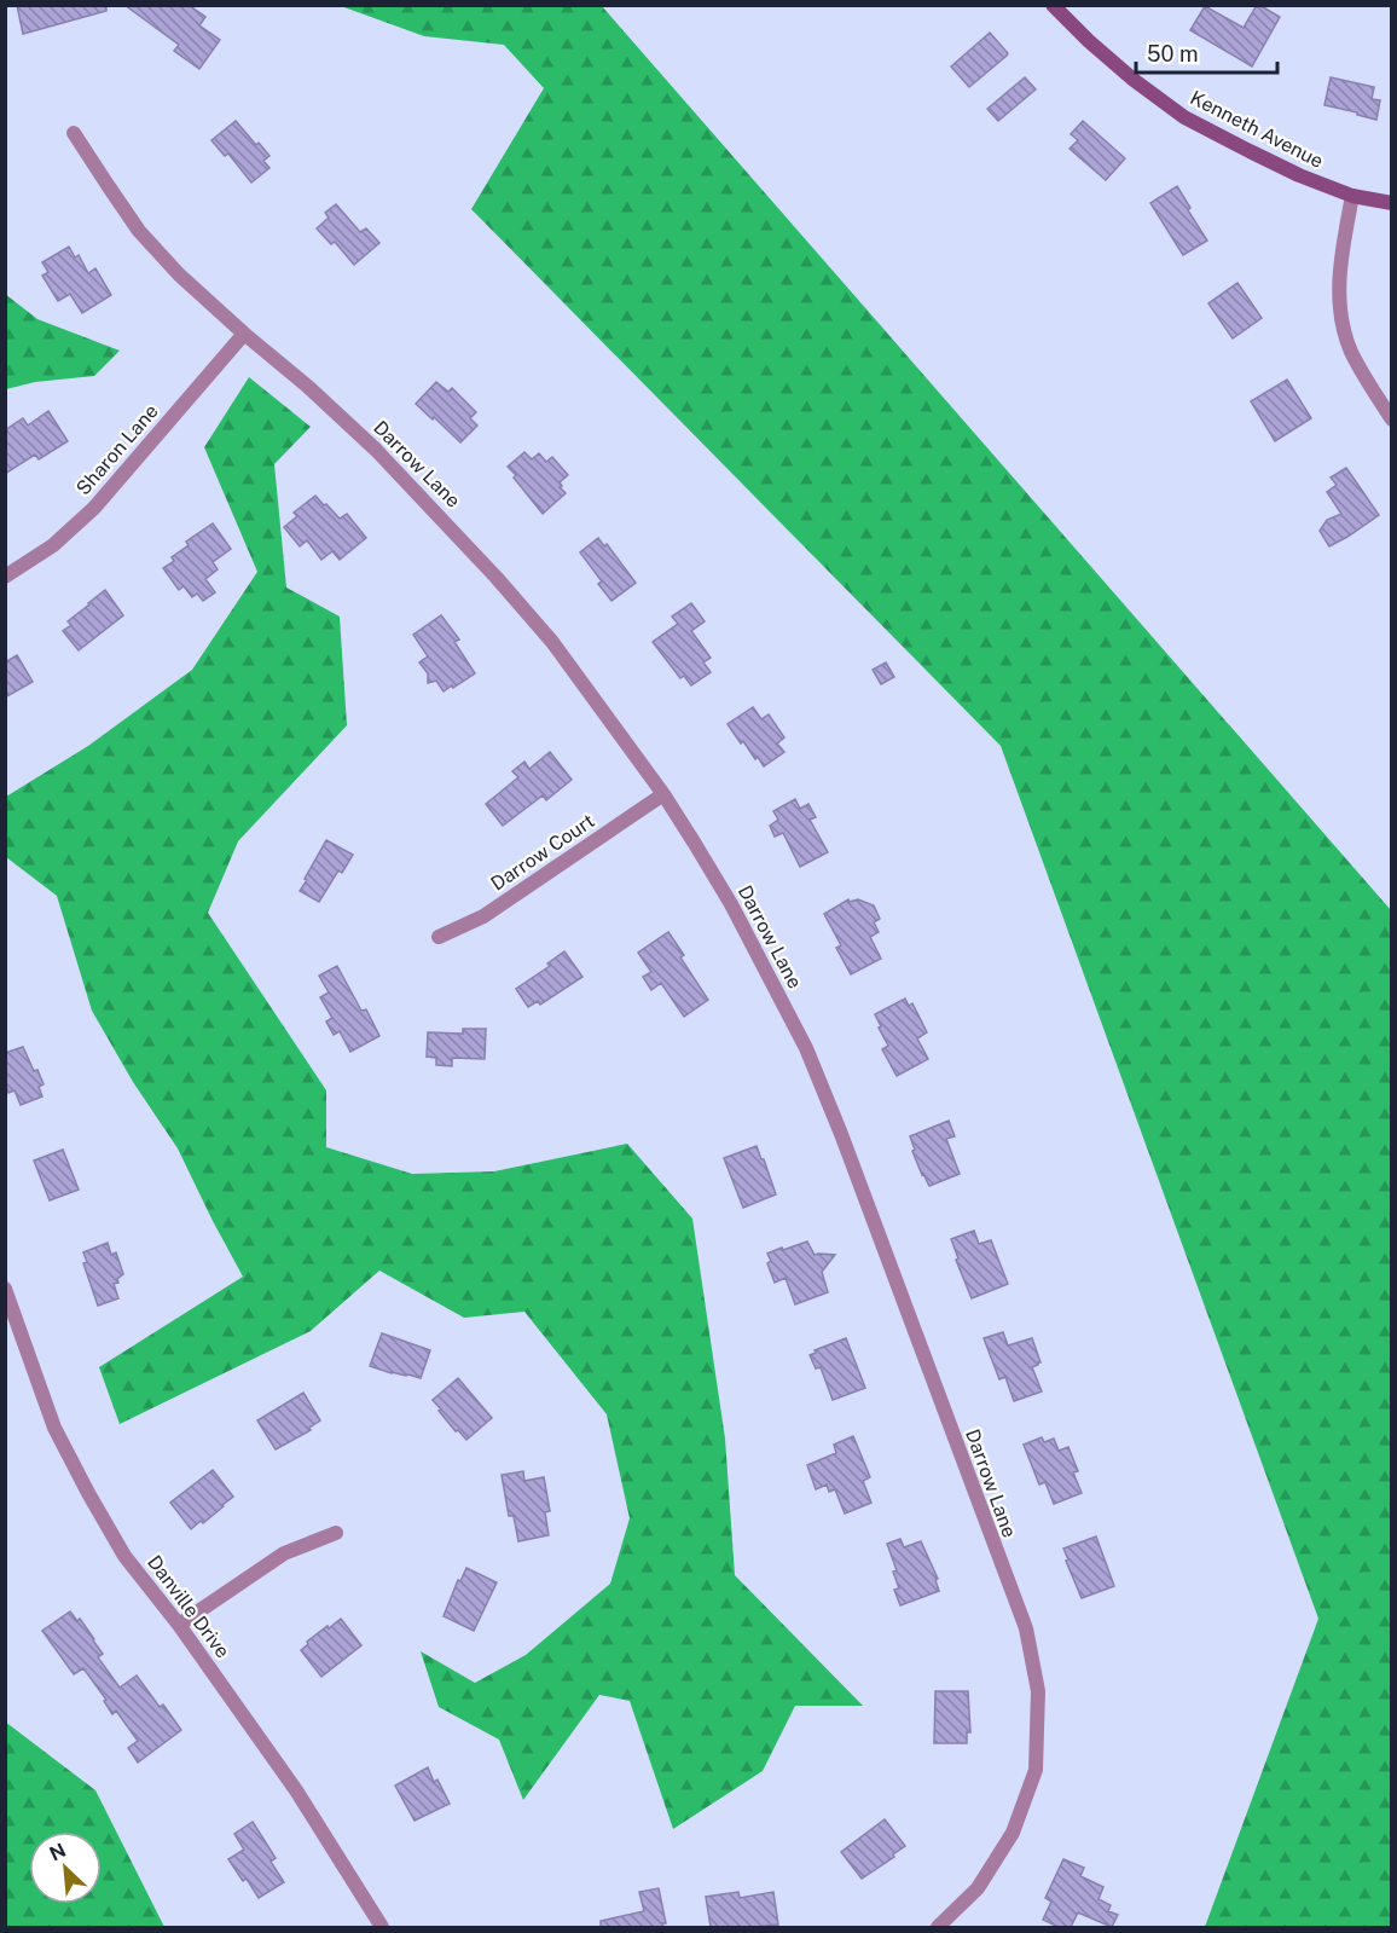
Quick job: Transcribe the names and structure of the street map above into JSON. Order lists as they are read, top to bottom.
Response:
{
  "streets": {
    "street": [
      "Kenneth Avenue",
      "Sharon Lane",
      "Darrow Lane",
      "Darrow Court",
      "Danville Drive"
    ]
  },
  "crossings": [
    ["Sharon Lane", "Darrow Lane"],
    ["Darrow Lane", "Darrow Court"]
  ],
  "scale_bar": "50 m",
  "north": "top left"
}
